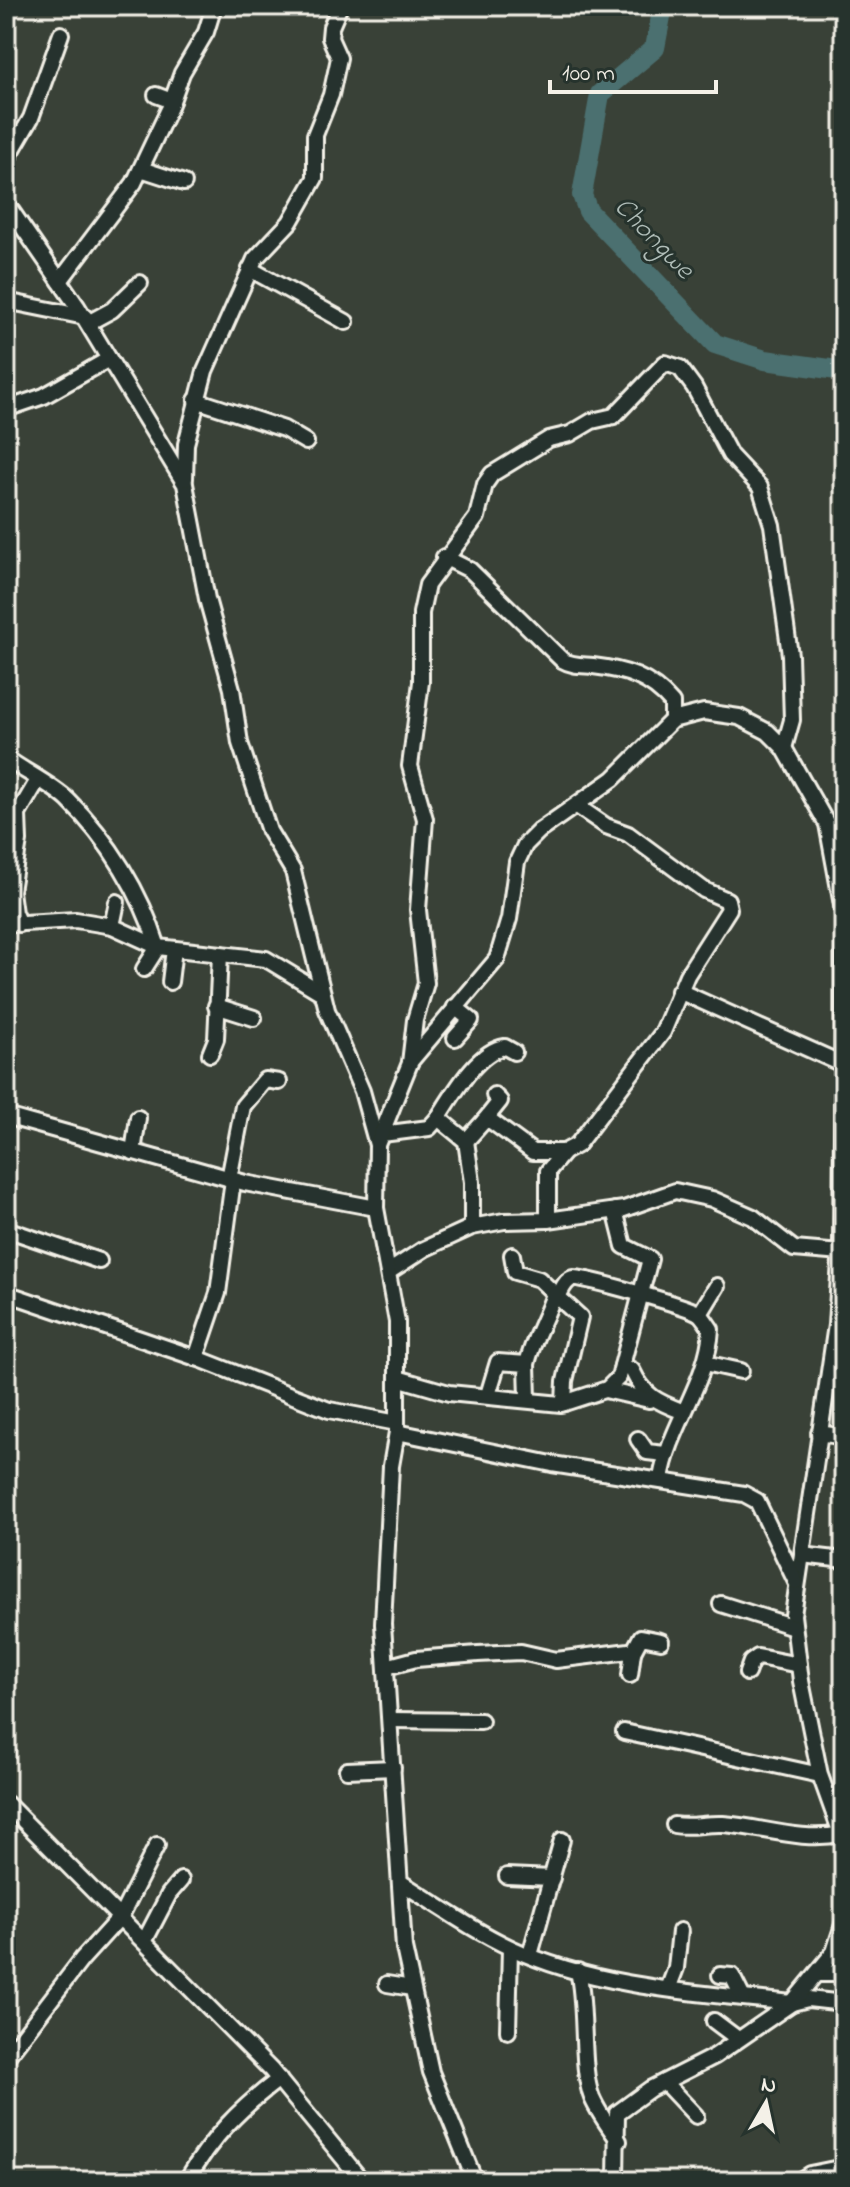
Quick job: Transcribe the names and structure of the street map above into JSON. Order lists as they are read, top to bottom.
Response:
{
  "water": ["Chongwe"],
  "scale_bar": "100 m",
  "north": "top"
}
